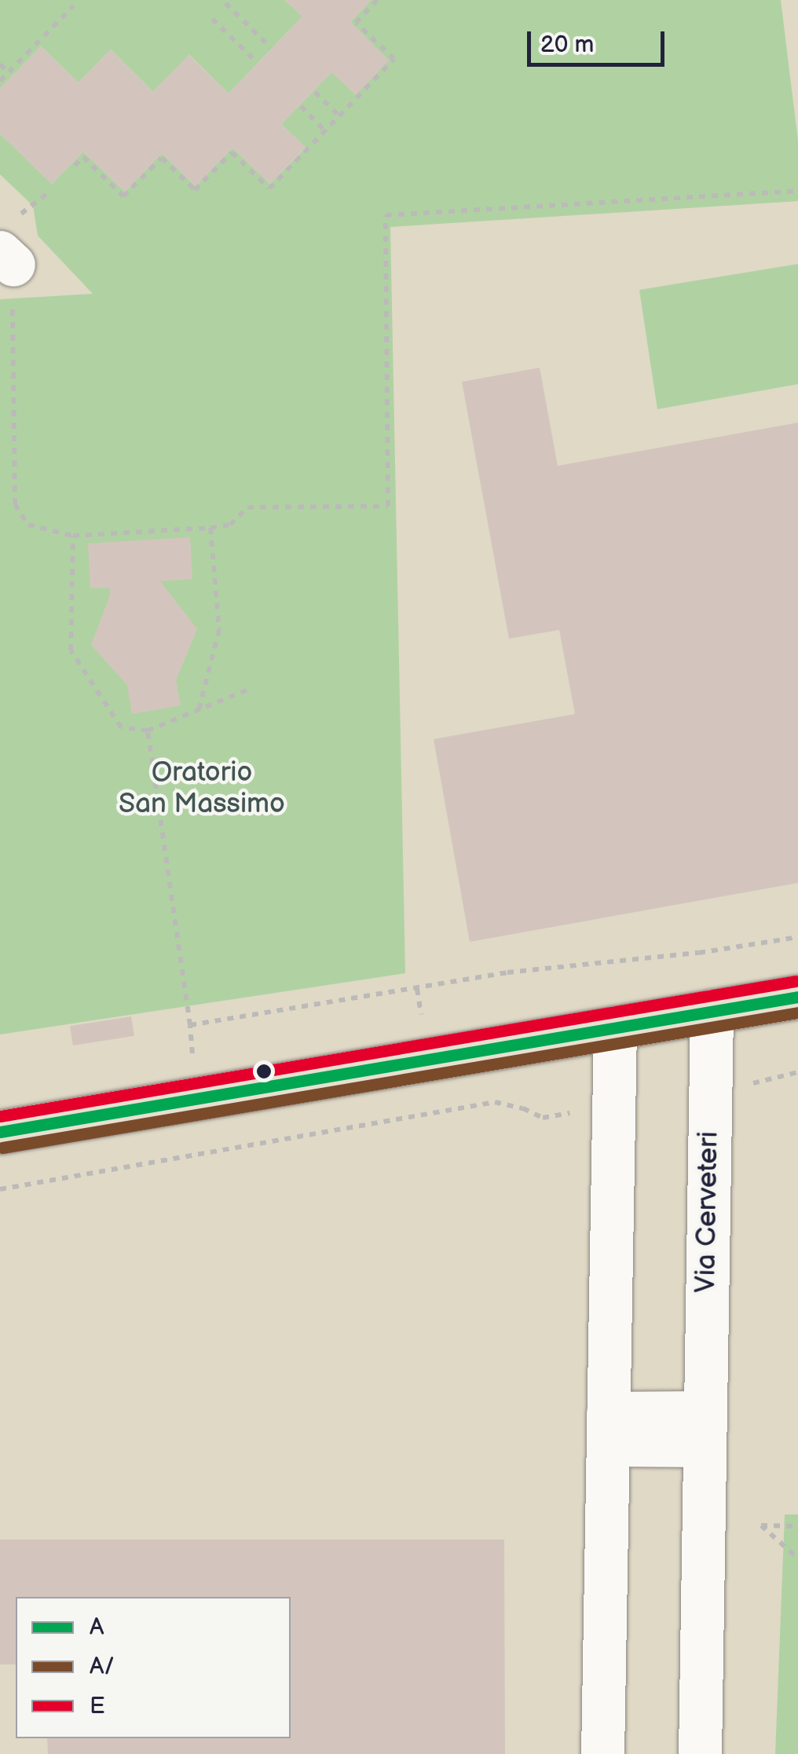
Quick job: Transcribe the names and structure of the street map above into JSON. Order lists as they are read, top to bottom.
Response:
{
  "streets": {
    "street": ["Via Cerveteri"]
  },
  "parks": ["Oratorio San Massimo"],
  "lines": ["transit line E", "transit line A", "transit line A/"],
  "legend": ["A", "A/", "E"],
  "scale_bar": "20 m"
}
